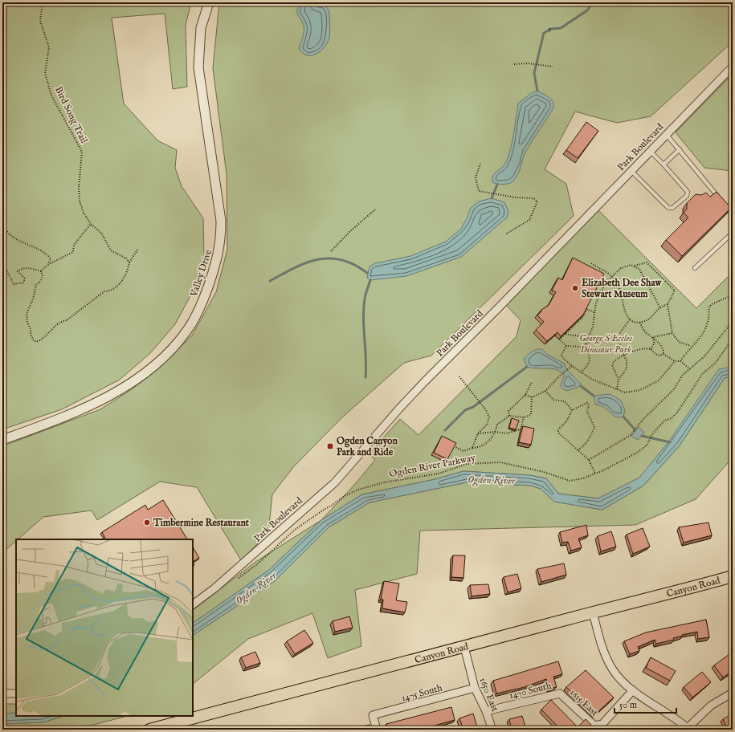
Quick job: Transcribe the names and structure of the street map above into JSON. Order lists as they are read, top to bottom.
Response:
{
  "streets": {
    "main road": ["Canyon Road"],
    "street": [
      "Park Boulevard",
      "Valley Drive",
      "1470 South",
      "1475 South",
      "1650 East",
      "1615 East"
    ],
    "path": ["Bird Song Trail", "Ogden River Parkway"]
  },
  "crossings": [
    ["Canyon Road", "1650 East"],
    ["1470 South", "1650 East"],
    ["1470 South", "1615 East"],
    ["1475 South", "1650 East"]
  ],
  "water": ["Ogden River"],
  "parks": ["George S Eccles Dinosaur Park"],
  "places": {
    "other": ["Elizabeth Dee Shaw Stewart Museum", "Timbermine Restaurant"],
    "transit": ["Ogden Canyon Park and Ride"]
  },
  "scale_bar": "50 m"
}
